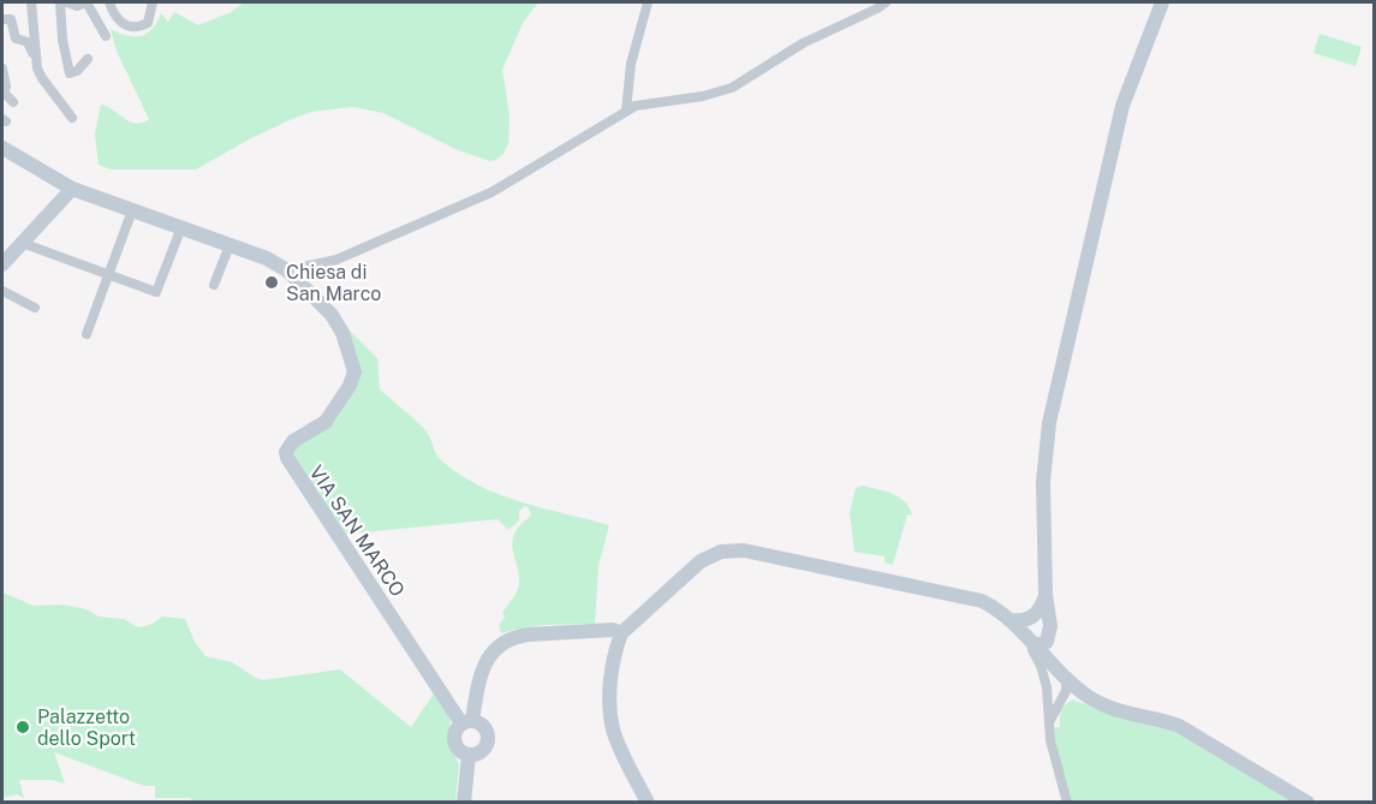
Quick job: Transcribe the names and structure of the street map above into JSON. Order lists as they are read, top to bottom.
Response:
{
  "streets": {
    "street": ["VIA SAN MARCO"]
  },
  "places": ["Chiesa di San Marco", "Palazzetto dello Sport"]
}
